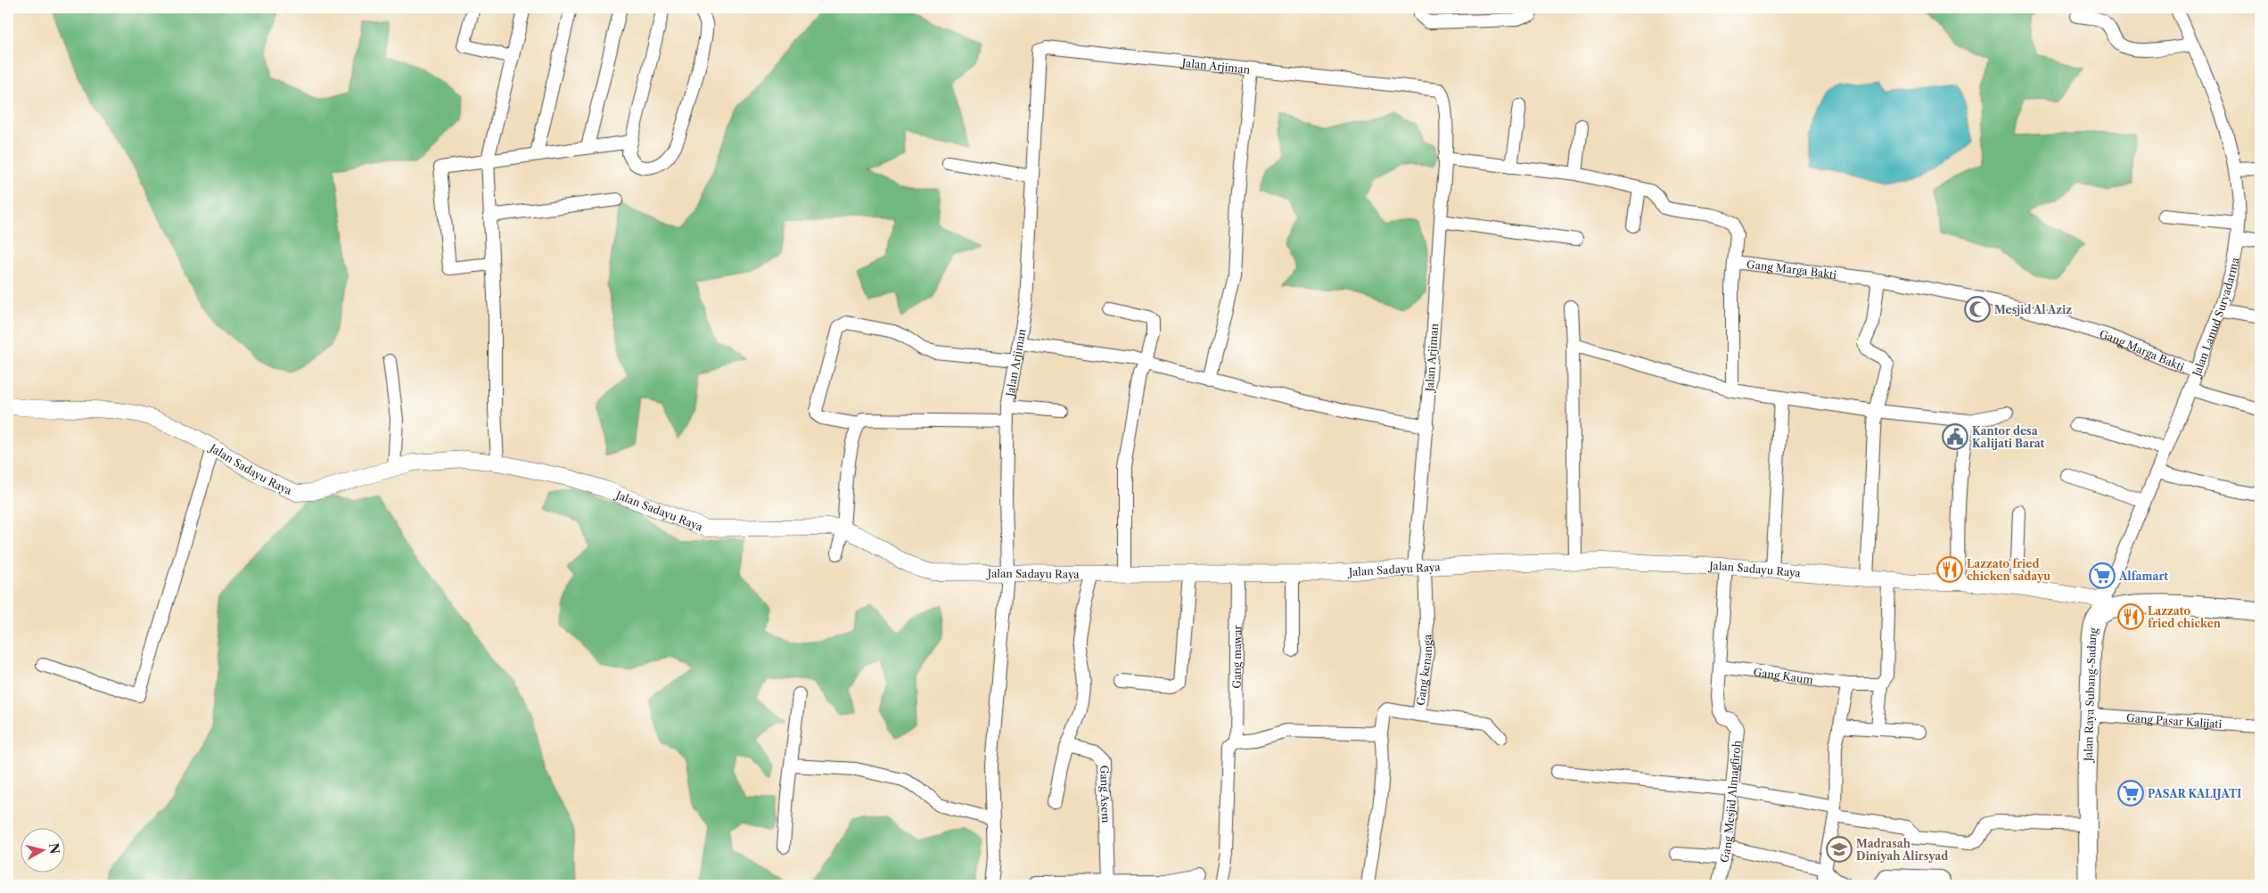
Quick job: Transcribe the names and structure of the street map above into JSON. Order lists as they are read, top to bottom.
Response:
{
  "streets": {
    "main road": ["Jalan Raya Subang-Sadang"],
    "street": [
      "Jalan Arjiman",
      "Gang Marga Bakti",
      "Jalan Lanud Suryadarma",
      "Jalan Sadayu Raya",
      "Gang mawar",
      "Gang kenanga",
      "Gang Kaum",
      "Gang Pasar Kalijati",
      "Gang Asem",
      "Gang Mesjid Almagfiroh"
    ]
  },
  "crossings": [
    ["Jalan Arjiman", "Jalan Sadayu Raya"],
    ["Jalan Arjiman", "Gang kenanga"],
    ["Gang Marga Bakti", "Jalan Lanud Suryadarma"],
    ["Jalan Lanud Suryadarma", "Jalan Sadayu Raya"],
    ["Jalan Lanud Suryadarma", "Jalan Raya Subang-Sadang"],
    ["Jalan Sadayu Raya", "Gang mawar"],
    ["Jalan Sadayu Raya", "Gang kenanga"],
    ["Jalan Sadayu Raya", "Jalan Raya Subang-Sadang"],
    ["Jalan Sadayu Raya", "Gang Mesjid Almagfiroh"],
    ["Gang Kaum", "Gang Mesjid Almagfiroh"],
    ["Jalan Raya Subang-Sadang", "Gang Pasar Kalijati"]
  ],
  "places": {
    "mosque": ["Mesjid Al Aziz"],
    "public building": ["Kantor desa Kalijati Barat"],
    "restaurant": ["Lazzato fried chicken sadayu", "Lazzato fried chicken"],
    "supermarket": ["Alfamart", "PASAR KALIJATI"],
    "school or university": ["Madrasah Diniyah Alirsyad"]
  },
  "north": "right"
}
